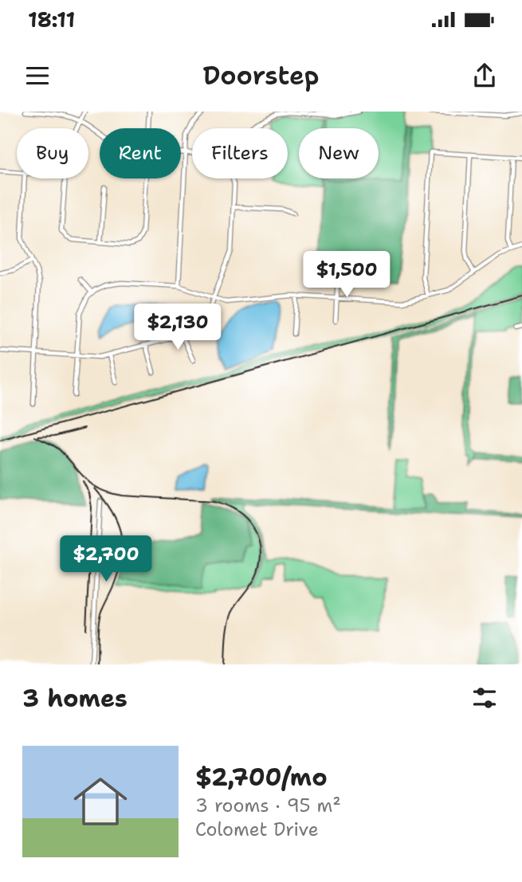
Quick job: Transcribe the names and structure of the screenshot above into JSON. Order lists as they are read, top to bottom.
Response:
{
  "page": {
    "status": "18:11",
    "header": "Doorstep",
    "chip": [
      "Buy",
      "Rent",
      "Filters",
      "New"
    ],
    "price": ["$1,500", "$2,130", "$2,700"],
    "heading": "3 homes",
    "list": [
      {
        "name": "$2,700/mo",
        "note": "3 rooms · 95 m² · Colomet Drive"
      }
    ]
  }
}
